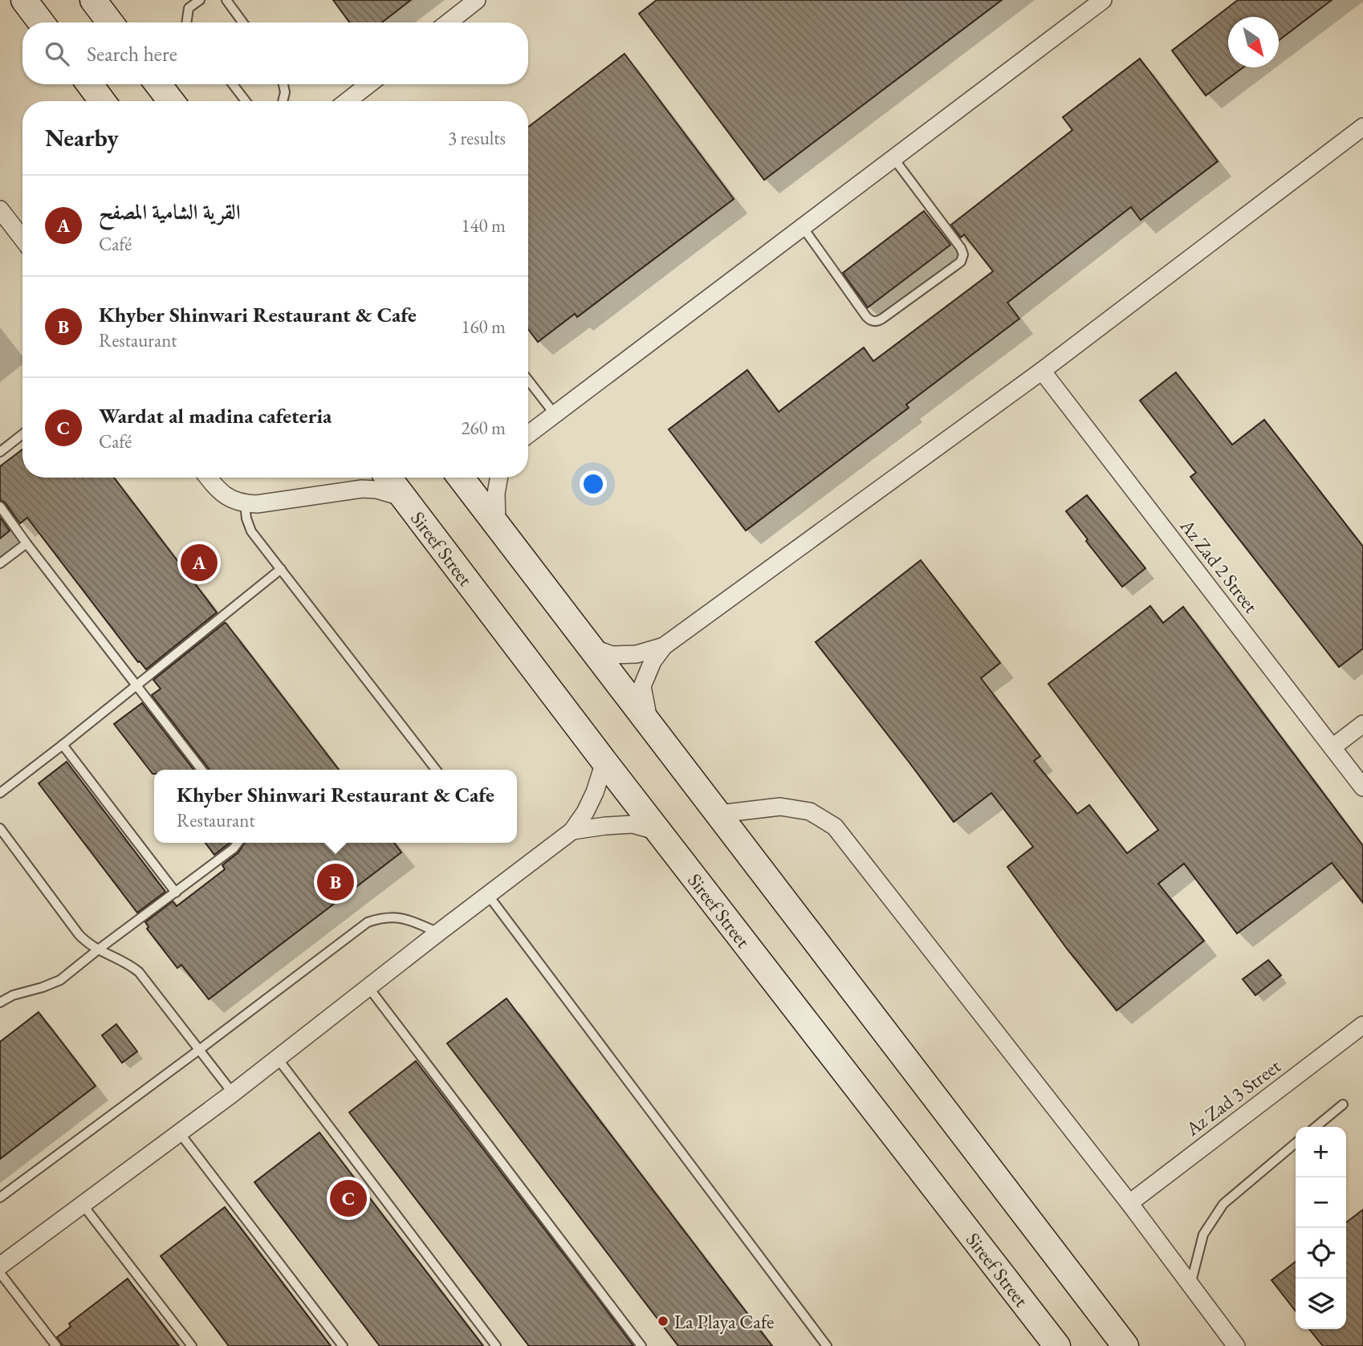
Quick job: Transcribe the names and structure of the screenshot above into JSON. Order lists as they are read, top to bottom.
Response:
{
  "streets": {
    "main road": ["Sireef Street"],
    "street": ["Az Zad 2 Street", "Az Zad 3 Street"]
  },
  "places": ["La Playa Cafe"],
  "north": "bottom right",
  "page": {
    "search": "Search here",
    "heading": ["Nearby", "3 results"],
    "list": [
      {
        "mark": "A",
        "name": "القرية الشامية المصفح",
        "note": "Café",
        "value": "140 m"
      },
      {
        "mark": "B",
        "name": "Khyber Shinwari Restaurant & Cafe",
        "note": "Restaurant",
        "value": "160 m"
      },
      {
        "mark": "C",
        "name": "Wardat al madina cafeteria",
        "note": "Café",
        "value": "260 m"
      }
    ],
    "pins": ["A", "B", "C"],
    "popup": ["Khyber Shinwari Restaurant & Cafe", "Restaurant"],
    "map_buttons": ["+", "−"]
  }
}
